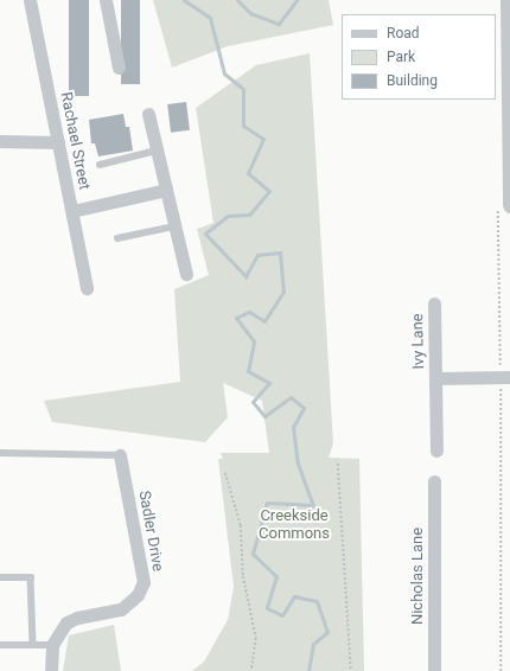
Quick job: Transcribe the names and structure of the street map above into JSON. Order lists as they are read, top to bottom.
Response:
{
  "streets": {
    "street": [
      "Rachael Street",
      "Ivy Lane",
      "Sadler Drive",
      "Nicholas Lane"
    ]
  },
  "parks": ["Creekside Commons"],
  "legend": ["Road", "Park", "Building"]
}
